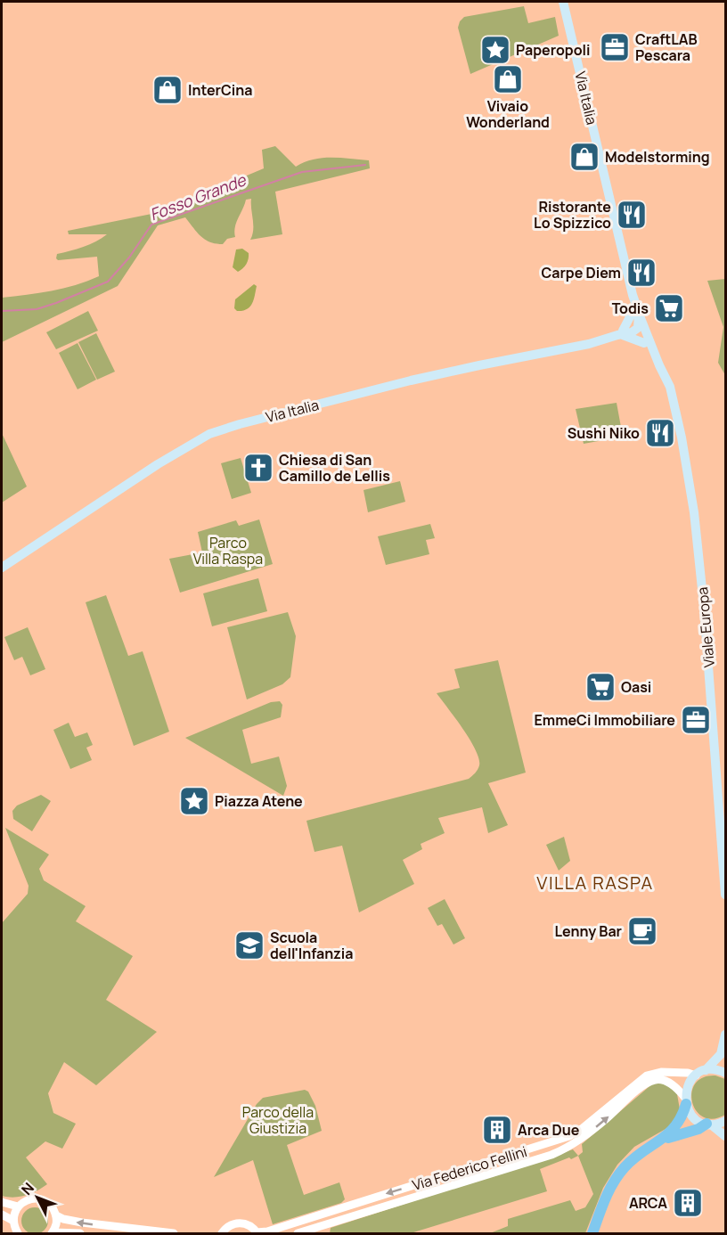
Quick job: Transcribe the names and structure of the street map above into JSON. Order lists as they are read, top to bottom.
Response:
{
  "streets": {
    "main road": ["Via Italia", "Viale Europa"],
    "street": ["Via Federico Fellini"]
  },
  "crossings": [
    ["Via Italia", "Viale Europa"]
  ],
  "districts": ["VILLA RASPA"],
  "water": ["Fosso Grande"],
  "parks": ["Parco Villa Raspa", "Parco della Giustizia"],
  "places": {
    "office": ["CraftLAB Pescara", "EmmeCi Immobiliare"],
    "place": ["Paperopoli", "Piazza Atene"],
    "shop": ["Vivaio Wonderland", "InterCina", "Modelstorming"],
    "restaurant": ["Ristorante Lo Spizzico", "Carpe Diem", "Sushi Niko"],
    "supermarket": ["Todis", "Oasi"],
    "church": ["Chiesa di San Camillo de Lellis"],
    "cafe": ["Lenny Bar"],
    "school or university": ["Scuola dell'Infanzia"],
    "building": ["Arca Due", "ARCA"]
  },
  "north": "top left"
}
